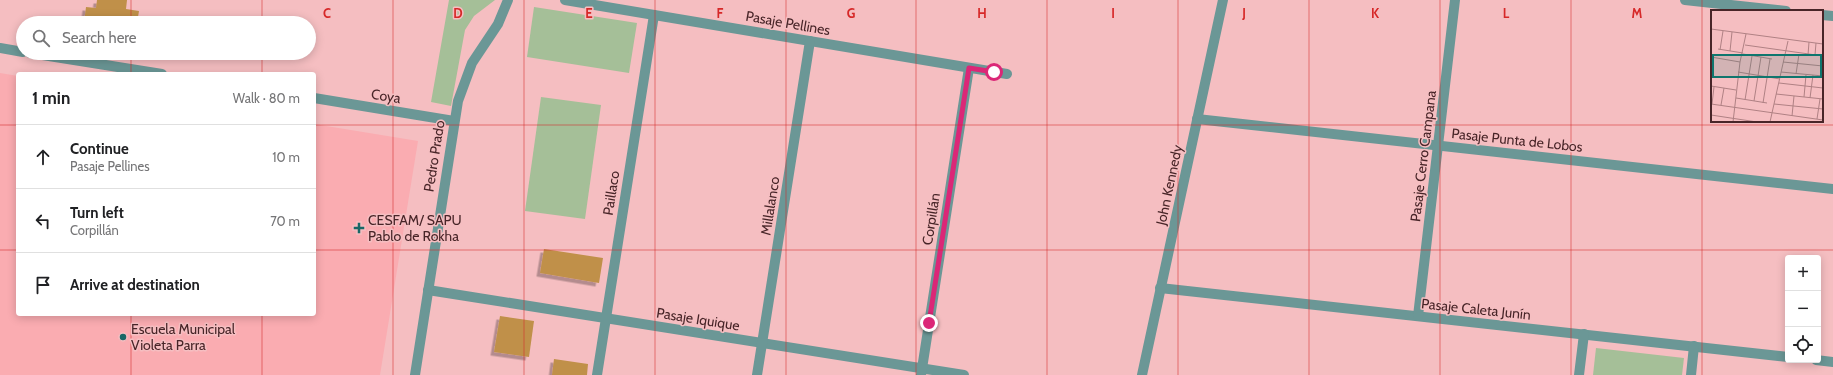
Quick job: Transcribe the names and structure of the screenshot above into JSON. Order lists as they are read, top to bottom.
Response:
{
  "streets": {
    "street": [
      "Pasaje Pellines",
      "Coya",
      "Pasaje Punta de Lobos",
      "Pedro Prado",
      "Pasaje Cerro Campana",
      "John Kennedy",
      "Paillaco",
      "Millalanco",
      "Corpillán",
      "Pasaje Caleta Junín",
      "Pasaje Iquique"
    ]
  },
  "crossings": [
    ["Pasaje Pellines", "Paillaco"],
    ["Pasaje Pellines", "Millalanco"],
    ["Pasaje Pellines", "Corpillán"],
    ["Coya", "Pedro Prado"],
    ["Pasaje Punta de Lobos", "Pasaje Cerro Campana"],
    ["Pasaje Punta de Lobos", "John Kennedy"],
    ["Pedro Prado", "Pasaje Iquique"],
    ["Pasaje Cerro Campana", "Pasaje Caleta Junín"],
    ["John Kennedy", "Pasaje Caleta Junín"],
    ["Paillaco", "Pasaje Iquique"],
    ["Millalanco", "Pasaje Iquique"],
    ["Corpillán", "Pasaje Iquique"]
  ],
  "places": {
    "health": ["CESFAM/ SAPU Pablo de Rokha"],
    "other": ["Escuela Municipal Violeta Parra"]
  },
  "page": {
    "search": "Search here",
    "heading": ["1 min", "Walk · 80 m"],
    "list": [
      ["Continue", "Pasaje Pellines", "10 m"],
      ["Turn left", "Corpillán", "70 m"],
      "Arrive at destination"
    ],
    "map_buttons": ["+", "−"]
  },
  "grid": {
    "columns": [
      "C",
      "D",
      "E",
      "F",
      "G",
      "H",
      "I",
      "J",
      "K",
      "L",
      "M"
    ]
  }
}
